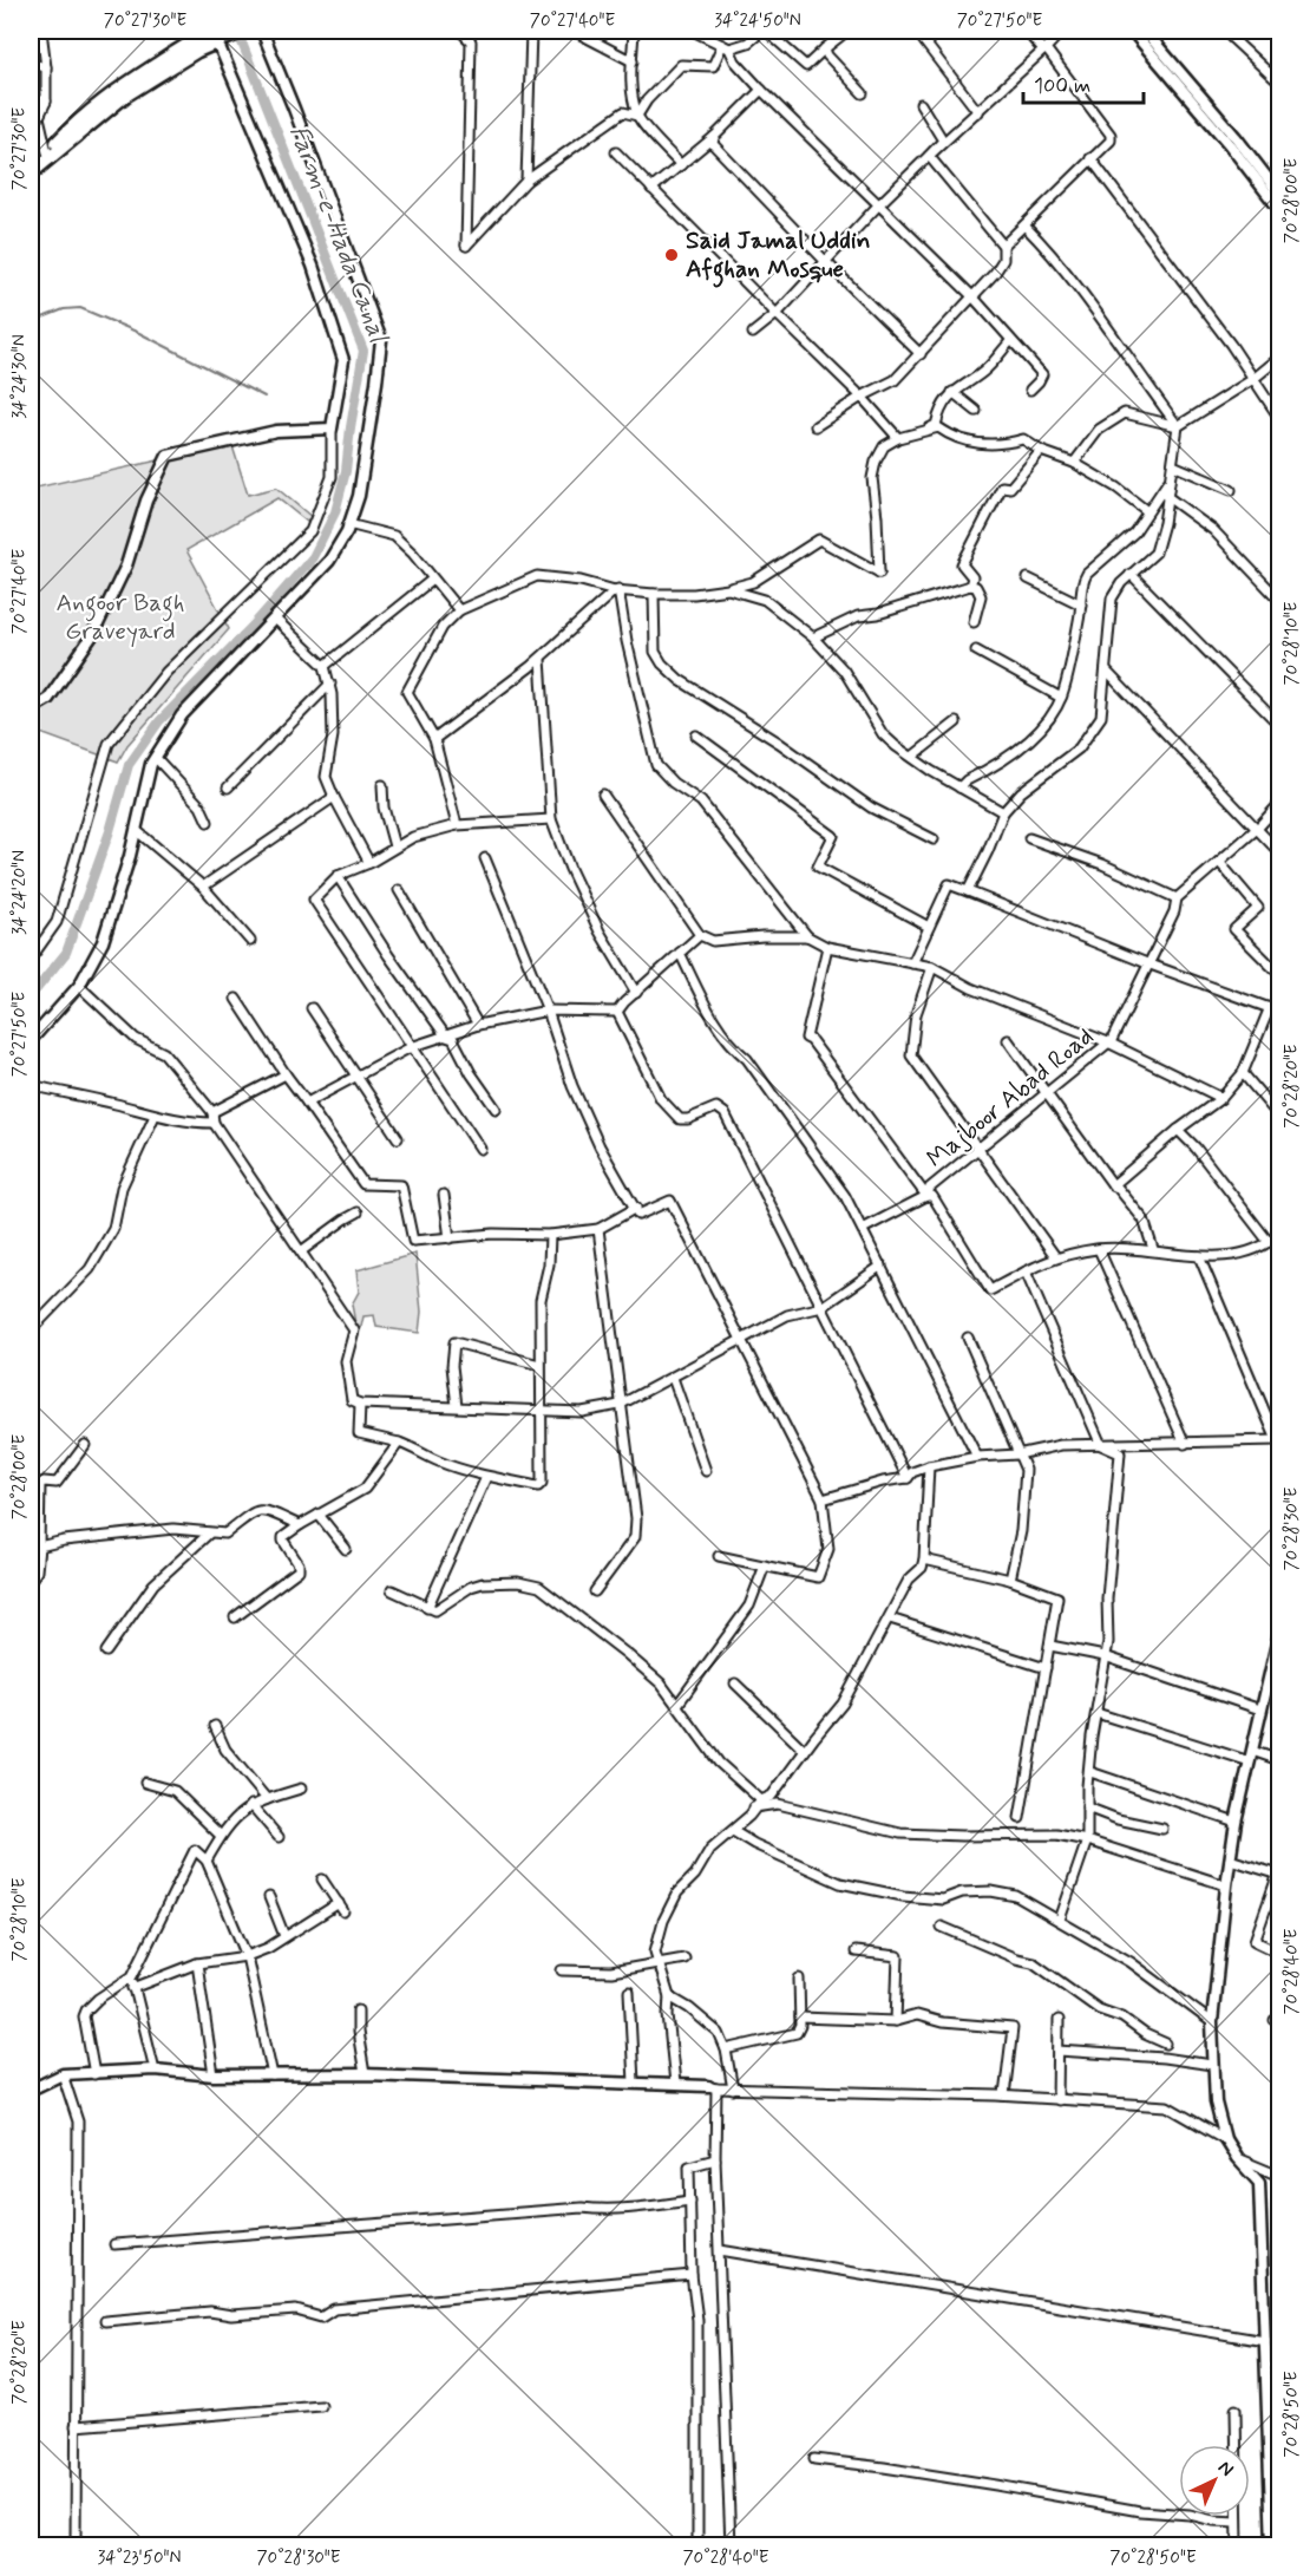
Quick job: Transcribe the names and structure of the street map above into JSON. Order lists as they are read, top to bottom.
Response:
{
  "streets": {
    "street": ["Majboor Abad Road"]
  },
  "water": ["Farm-e-Hada Canal"],
  "parks": ["Angoor Bagh Graveyard"],
  "places": ["Said Jamal Uddin Afghan Mosque"],
  "scale_bar": "100 m",
  "north": "top right",
  "coordinates": [
    "70°27'30\"E",
    "70°27'40\"E",
    "34°24'50\"N",
    "70°27'50\"E",
    "70°28'00\"E",
    "34°24'30\"N",
    "70°28'10\"E",
    "34°24'20\"N",
    "70°28'20\"E",
    "70°28'30\"E",
    "70°28'40\"E",
    "70°28'50\"E",
    "34°23'50\"N"
  ]
}
